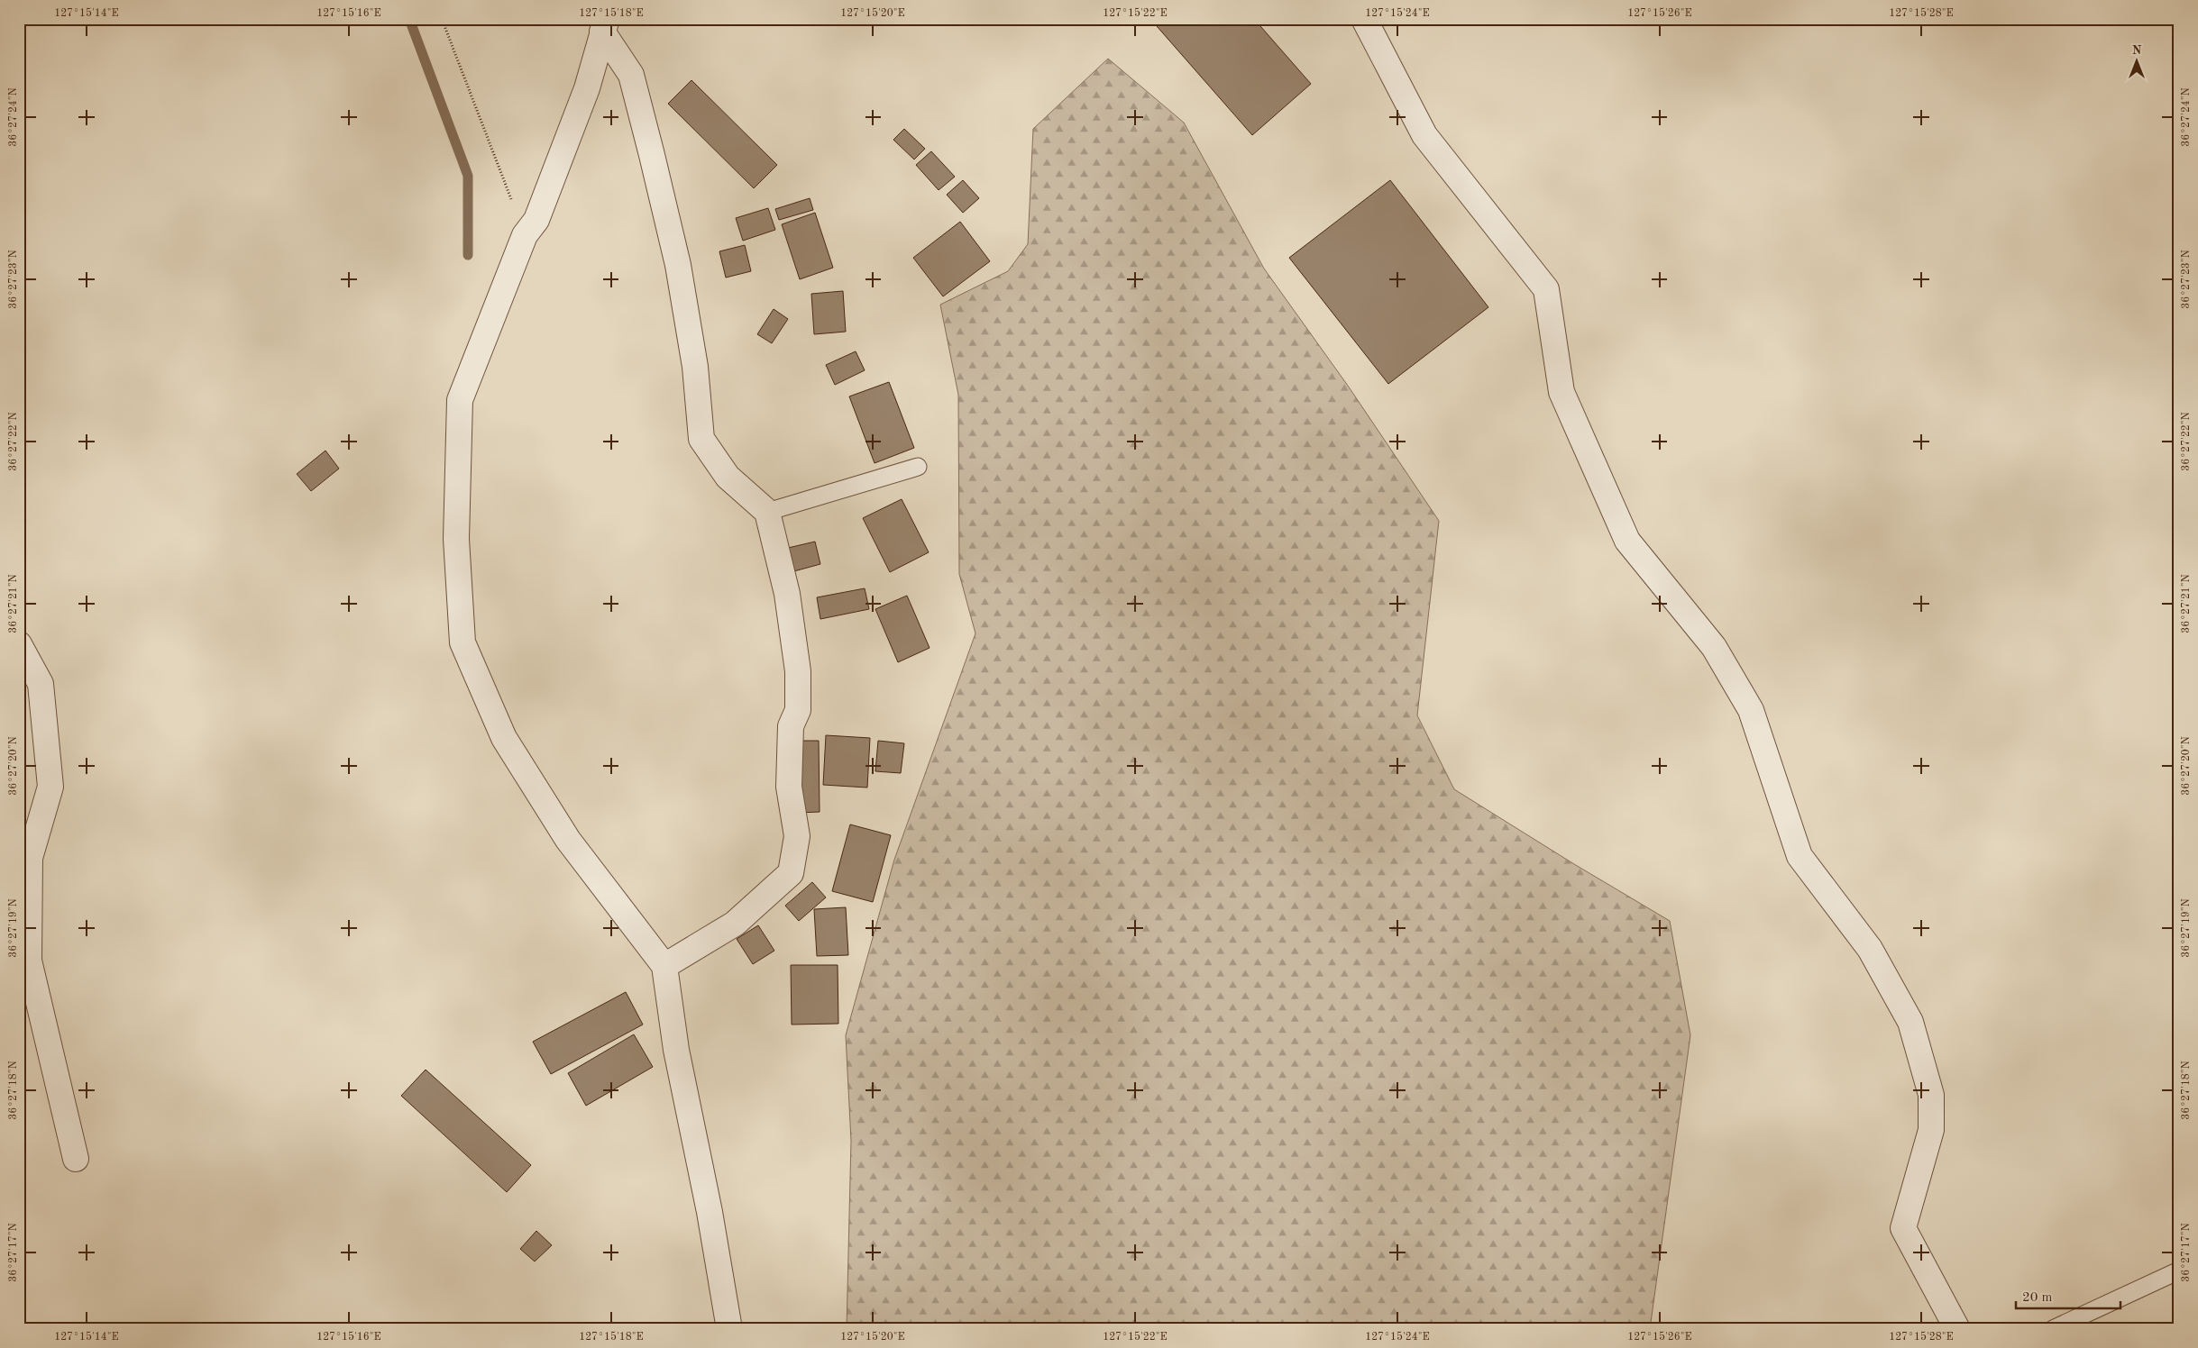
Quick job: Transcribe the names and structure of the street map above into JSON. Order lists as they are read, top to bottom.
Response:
{
  "scale_bar": "20 m",
  "north": "top",
  "coordinates": [
    "127°15'14\"E",
    "127°15'16\"E",
    "127°15'18\"E",
    "127°15'20\"E",
    "127°15'22\"E",
    "127°15'24\"E",
    "127°15'26\"E",
    "127°15'28\"E",
    "36°27'24\"N",
    "36°27'23\"N",
    "36°27'22\"N",
    "36°27'21\"N",
    "36°27'20\"N",
    "36°27'19\"N",
    "36°27'18\"N",
    "36°27'17\"N"
  ]
}
